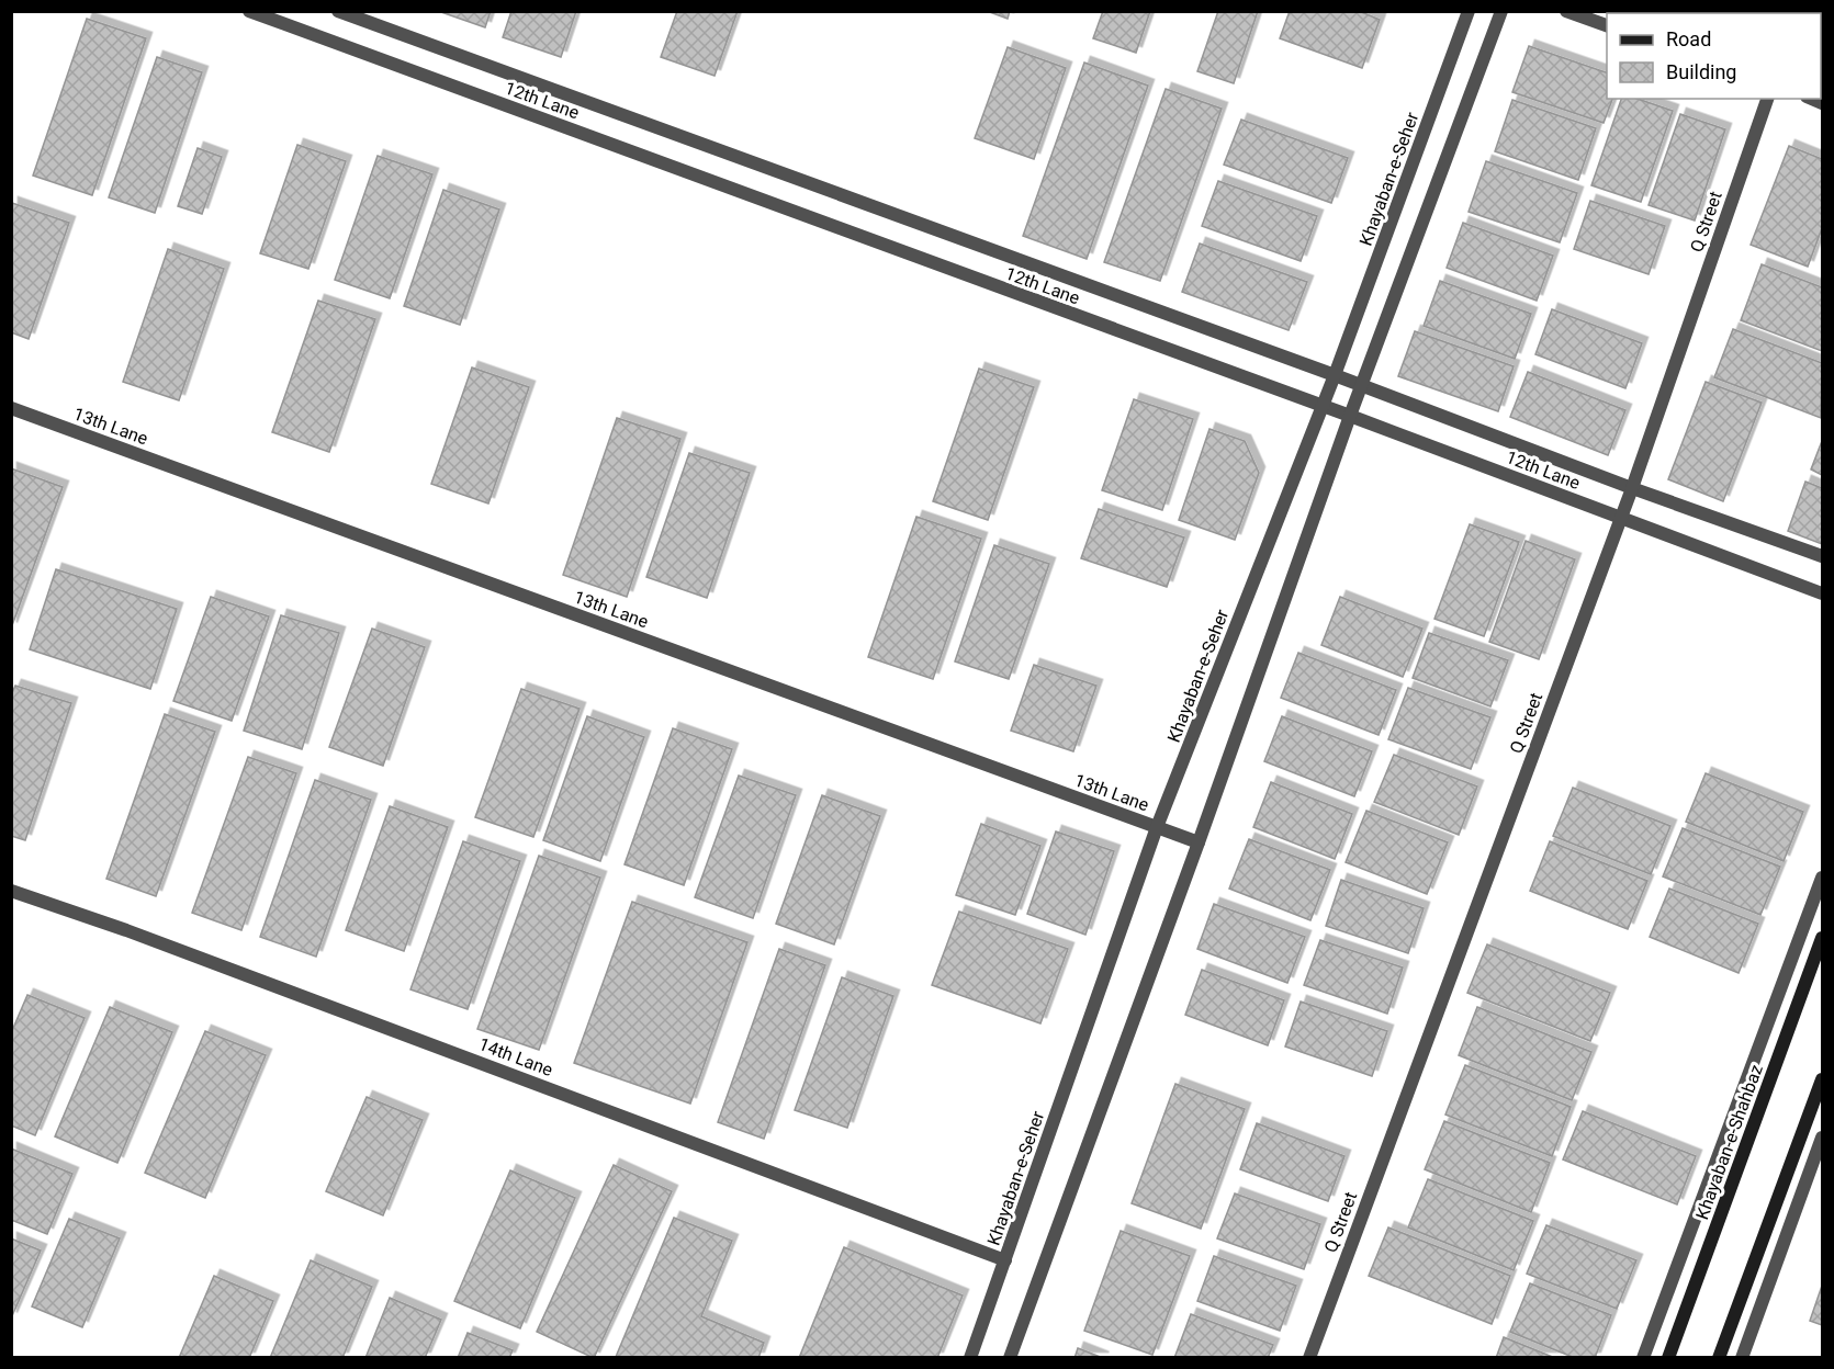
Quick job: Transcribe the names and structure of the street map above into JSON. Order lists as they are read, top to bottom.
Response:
{
  "streets": {
    "main road": ["Khayaban-e-Shahbaz"],
    "street": [
      "12th Lane",
      "Khayaban-e-Seher",
      "Q Street",
      "13th Lane",
      "14th Lane"
    ]
  },
  "crossings": [
    ["12th Lane", "Khayaban-e-Seher"],
    ["12th Lane", "Q Street"],
    ["Khayaban-e-Seher", "13th Lane"],
    ["Khayaban-e-Seher", "14th Lane"]
  ],
  "legend": ["Road", "Building"]
}
